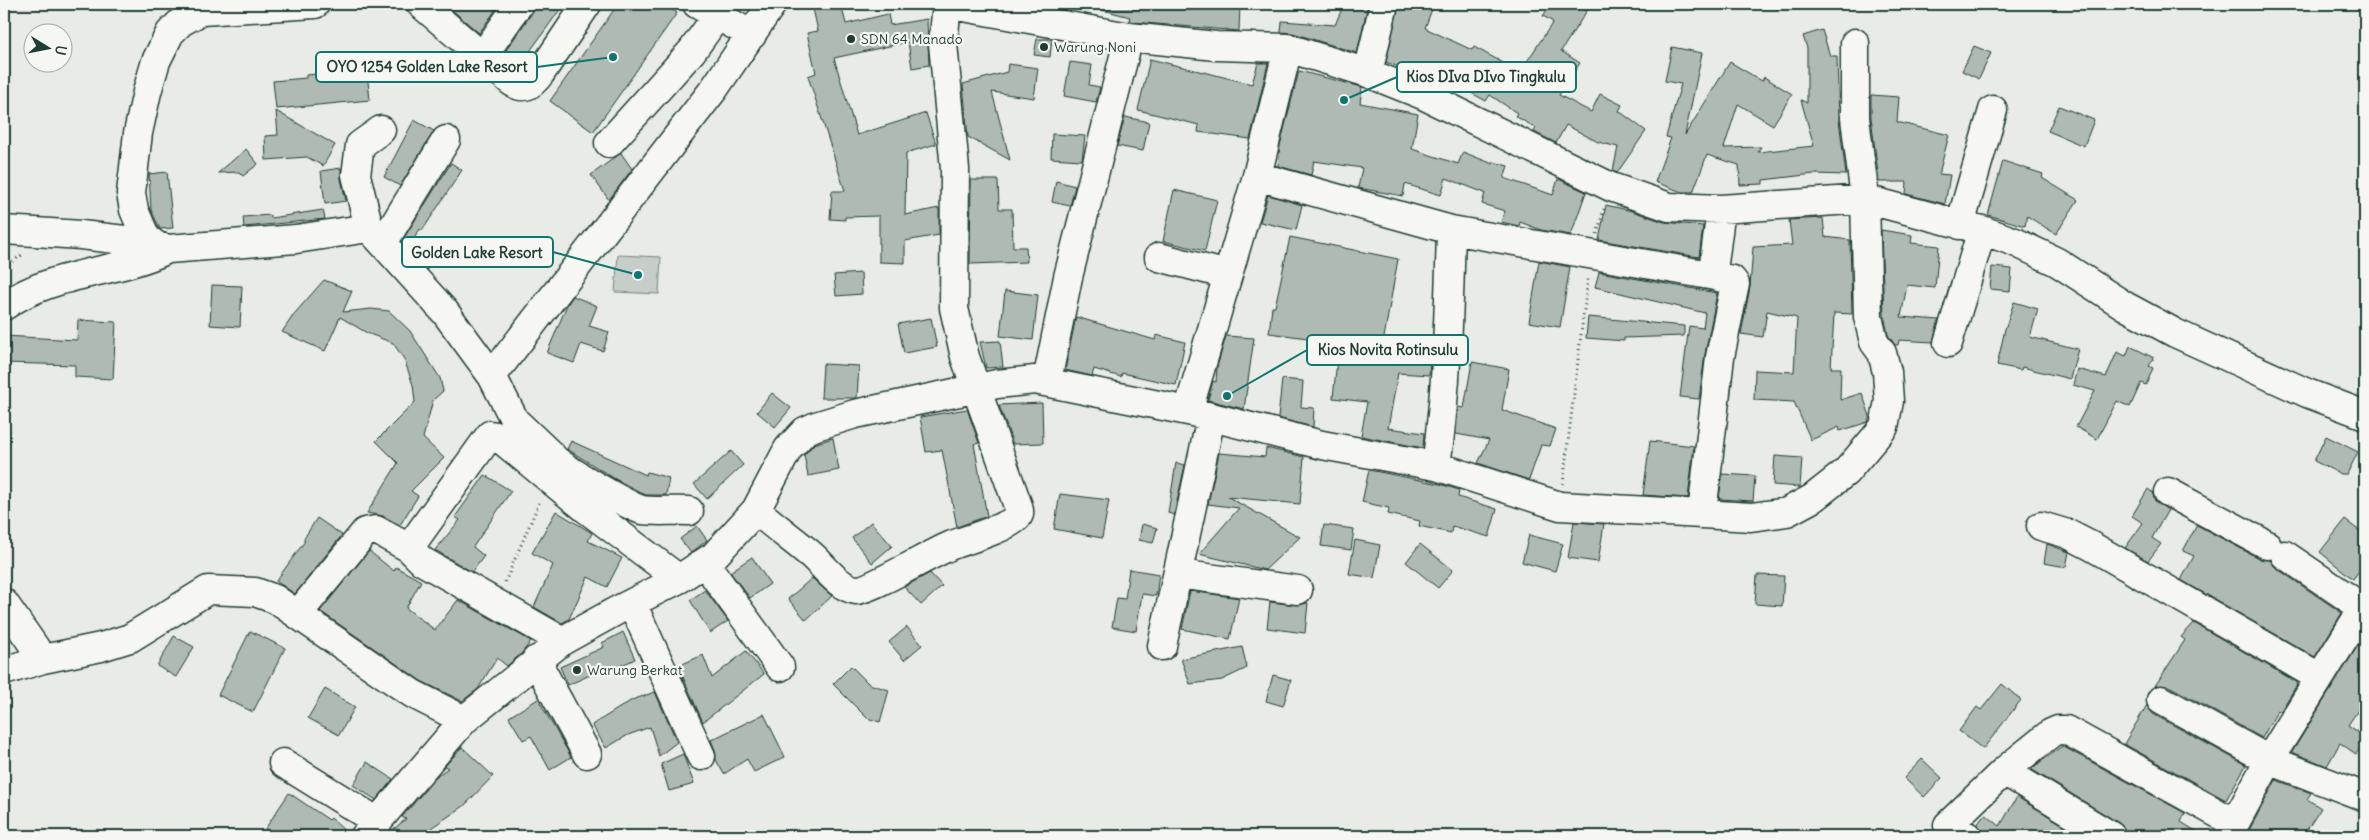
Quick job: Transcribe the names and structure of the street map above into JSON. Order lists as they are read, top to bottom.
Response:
{
  "places": [
    "SDN 64 Manado",
    "Warung Noni",
    "OYO 1254 Golden Lake Resort",
    "Kios DIva DIvo Tingkulu",
    "Golden Lake Resort",
    "Kios Novita Rotinsulu",
    "Warung Berkat"
  ],
  "north": "right"
}
